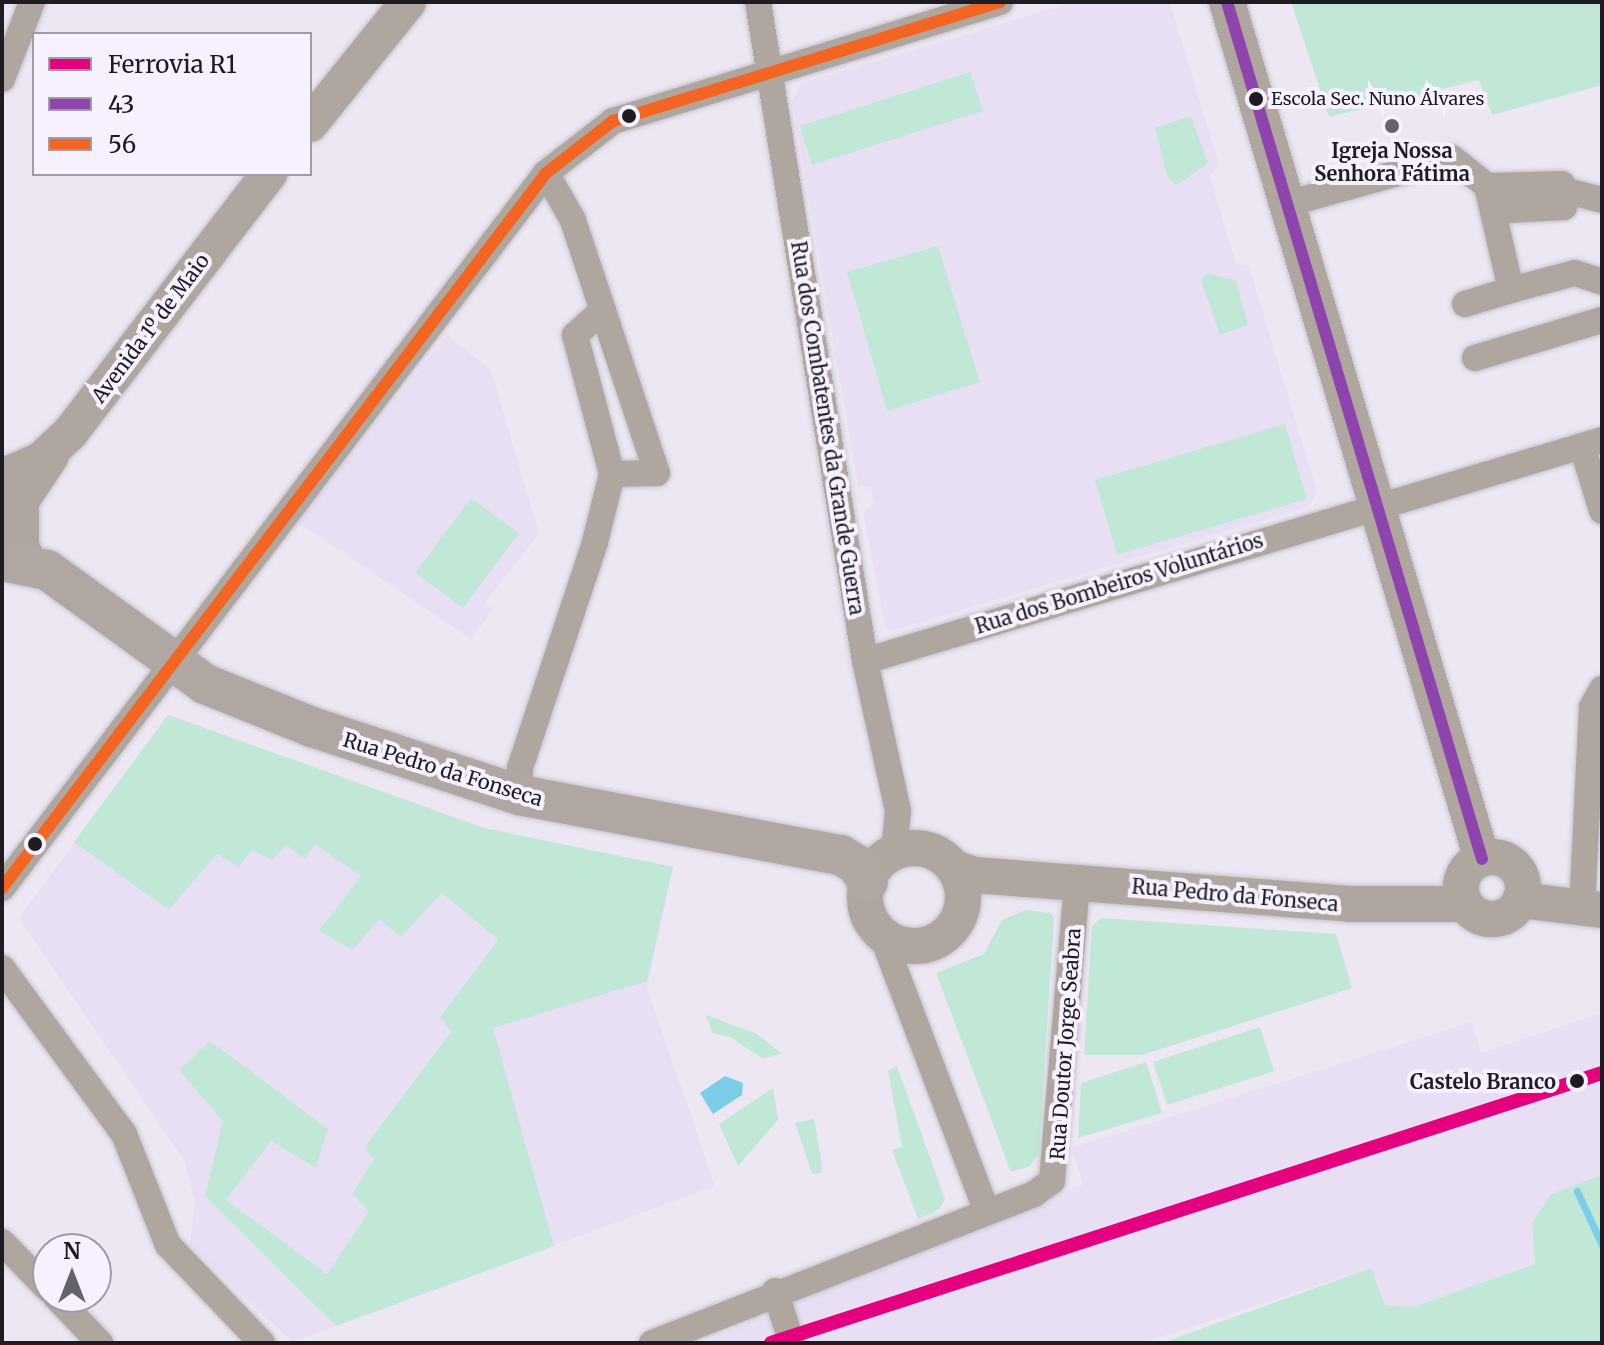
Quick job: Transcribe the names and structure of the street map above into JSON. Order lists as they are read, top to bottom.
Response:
{
  "streets": {
    "main road": ["Avenida 1º de Maio", "Rua Pedro da Fonseca"],
    "street": ["Rua dos Combatentes da Grande Guerra", "Rua dos Bombeiros Voluntários", "Rua Doutor Jorge Seabra"]
  },
  "crossings": [
    ["Rua dos Combatentes da Grande Guerra", "Rua dos Bombeiros Voluntários"],
    ["Rua dos Combatentes da Grande Guerra", "Rua Pedro da Fonseca"],
    ["Rua Pedro da Fonseca", "Rua Doutor Jorge Seabra"]
  ],
  "places": ["Escola Sec. Nuno Álvares", "Igreja Nossa Senhora Fátima", "Castelo Branco"],
  "lines": ["transit line 43", "transit line 56", "rail line R1"],
  "legend": ["Ferrovia R1", "43", "56"],
  "north": "top"
}
